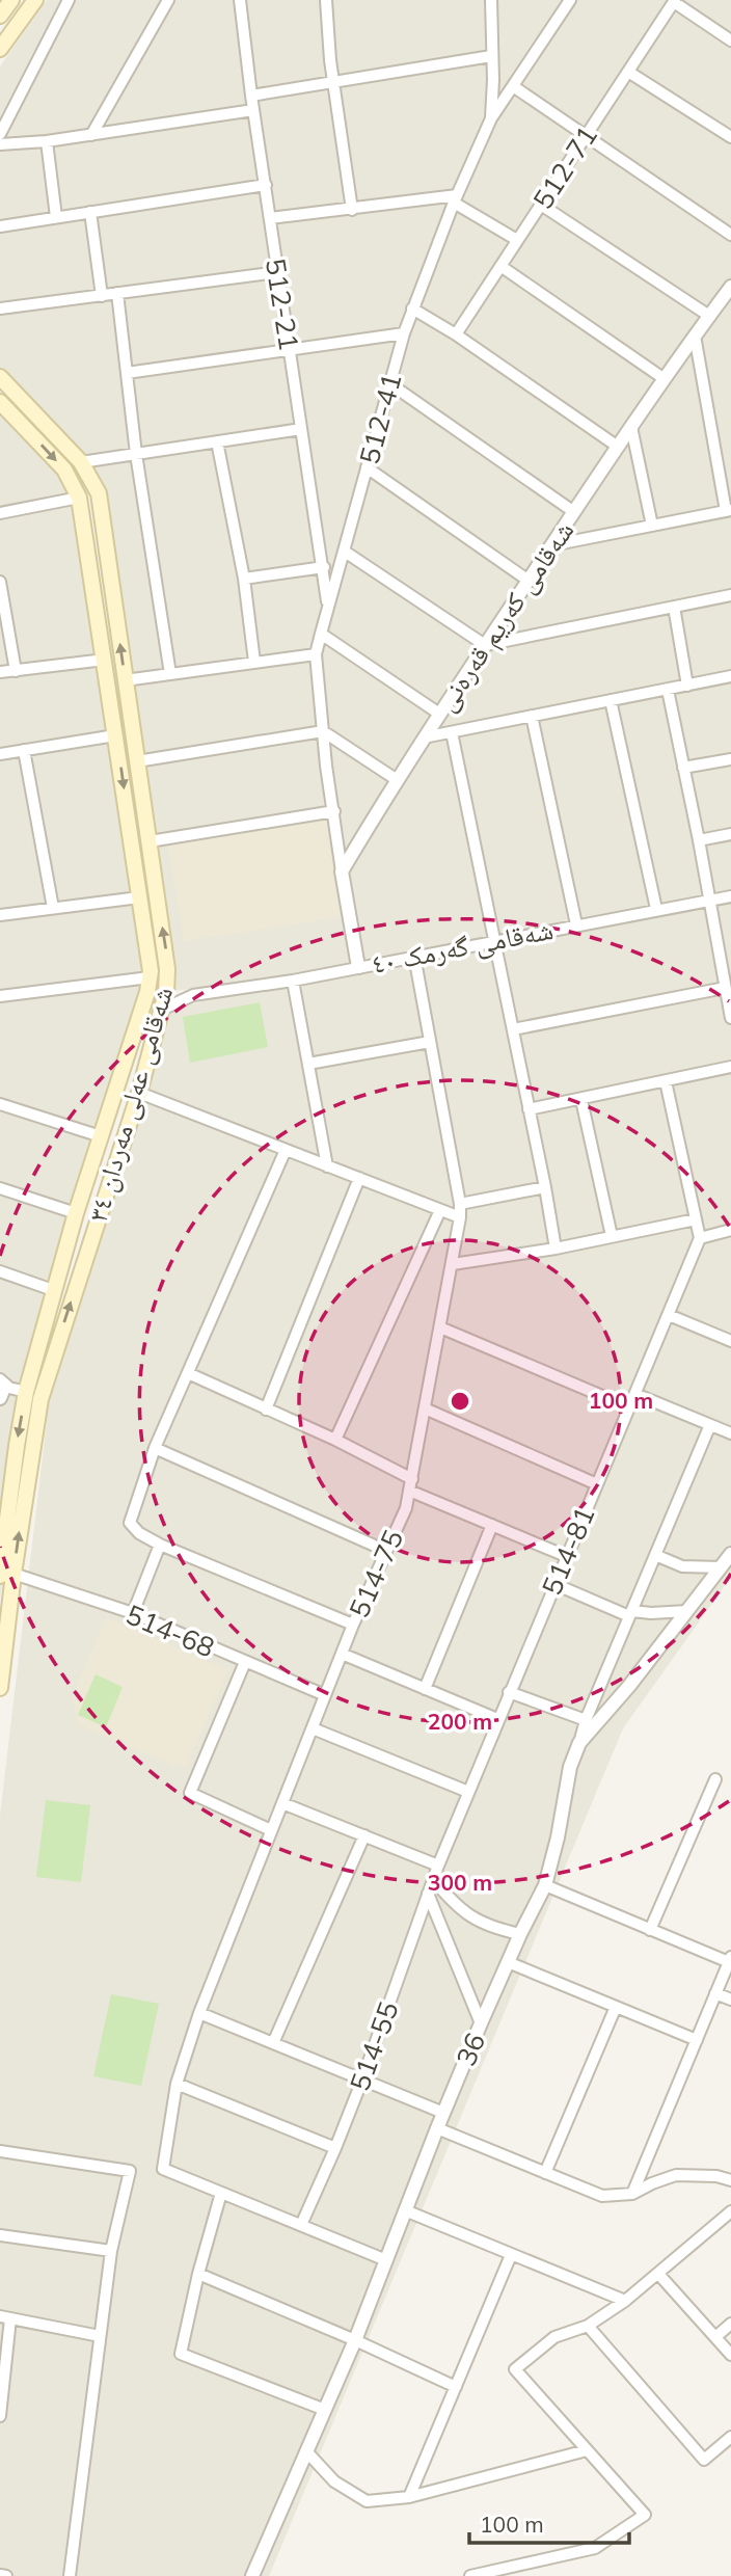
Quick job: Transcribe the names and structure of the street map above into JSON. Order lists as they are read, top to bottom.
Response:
{
  "streets": {
    "main road": ["شەقامی عەلی مەردان ٣٤"],
    "street": [
      "512-71",
      "512-21",
      "512-41",
      "شەقامی کەریم قەرەنی",
      "شەقامی گەرمک ٤٠",
      "514-81",
      "514-75",
      "514-68",
      "514-55",
      "36"
    ]
  },
  "crossings": [
    ["512-21", "512-41"],
    ["512-41", "شەقامی کەریم قەرەنی"],
    ["شەقامی گەرمک ٤٠", "شەقامی عەلی مەردان ٣٤"],
    ["شەقامی گەرمک ٤٠", "514-75"],
    ["شەقامی عەلی مەردان ٣٤", "514-68"],
    ["514-81", "514-55"],
    ["514-75", "514-68"]
  ],
  "scale_bar": "100 m",
  "rings": ["100 m", "200 m", "300 m"]
}
